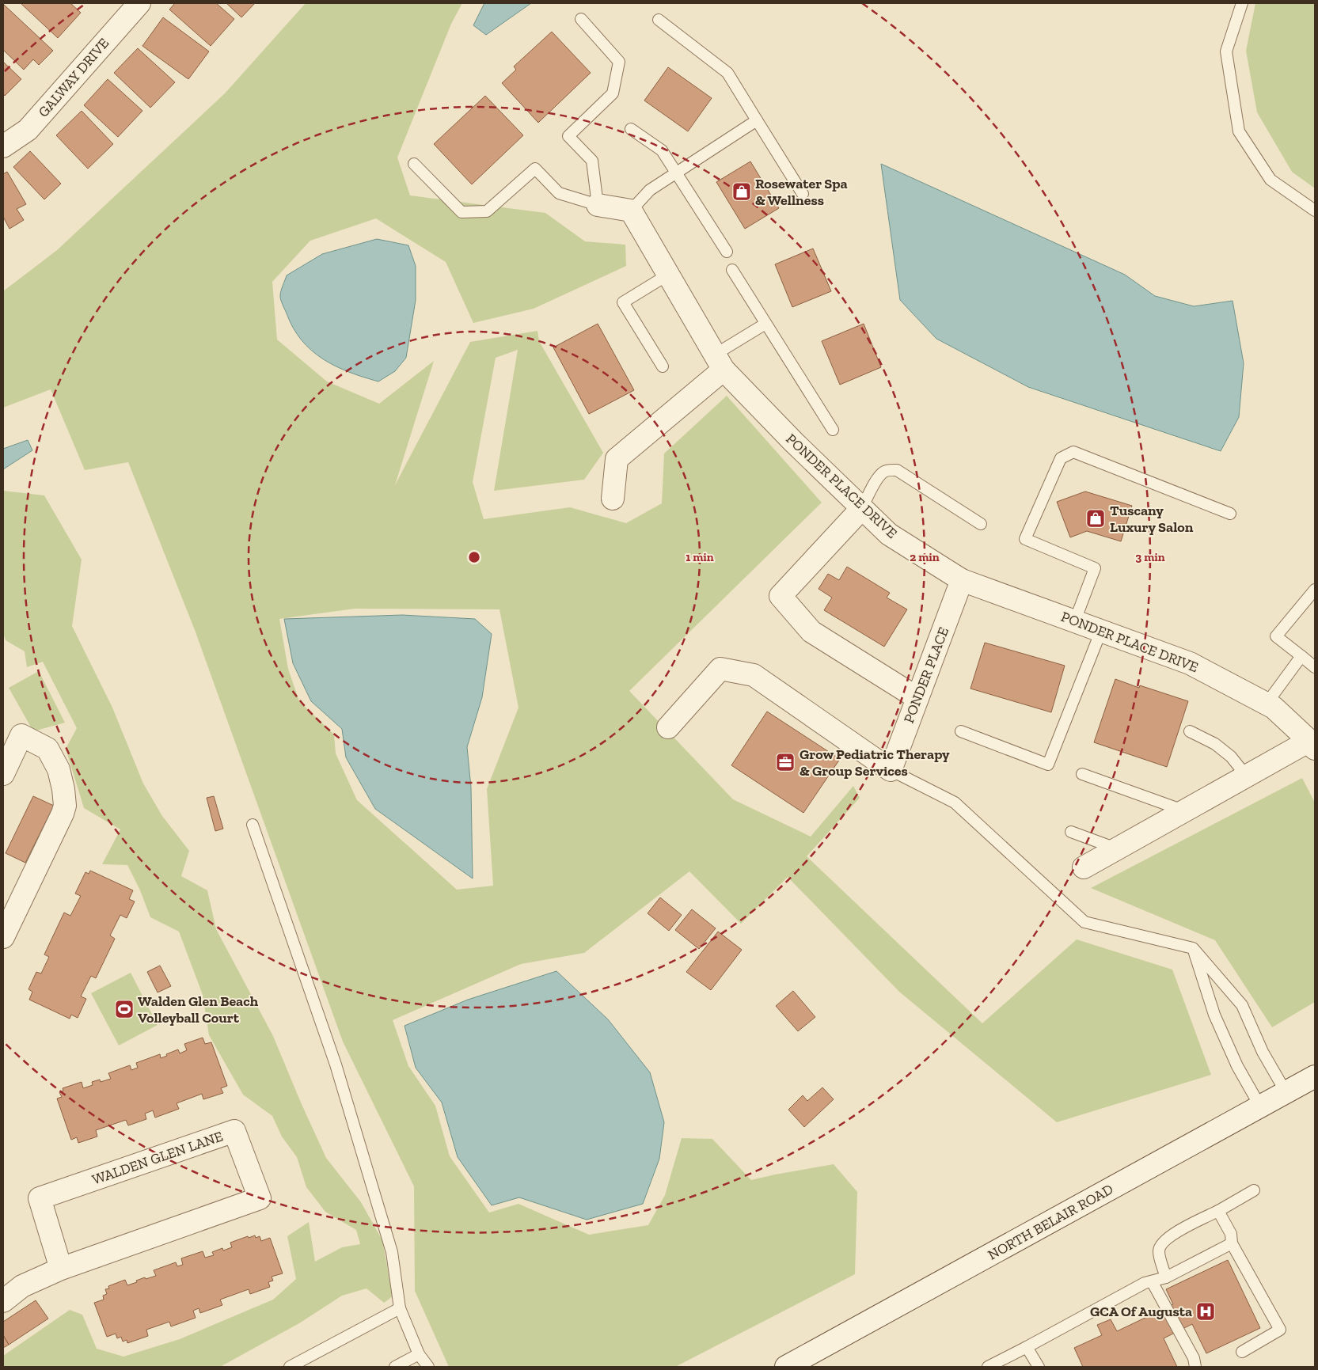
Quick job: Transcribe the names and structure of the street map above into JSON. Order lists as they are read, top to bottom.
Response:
{
  "streets": {
    "street": [
      "GALWAY DRIVE",
      "PONDER PLACE DRIVE",
      "PONDER PLACE",
      "WALDEN GLEN LANE",
      "NORTH BELAIR ROAD"
    ]
  },
  "crossings": [
    ["PONDER PLACE DRIVE", "PONDER PLACE"]
  ],
  "places": {
    "shop": ["Rosewater Spa & Wellness", "Tuscany Luxury Salon"],
    "office": ["Grow Pediatric Therapy & Group Services"],
    "sports": ["Walden Glen Beach Volleyball Court"],
    "hospital": ["GCA Of Augusta"]
  },
  "rings": ["1 min", "2 min", "3 min"]
}
